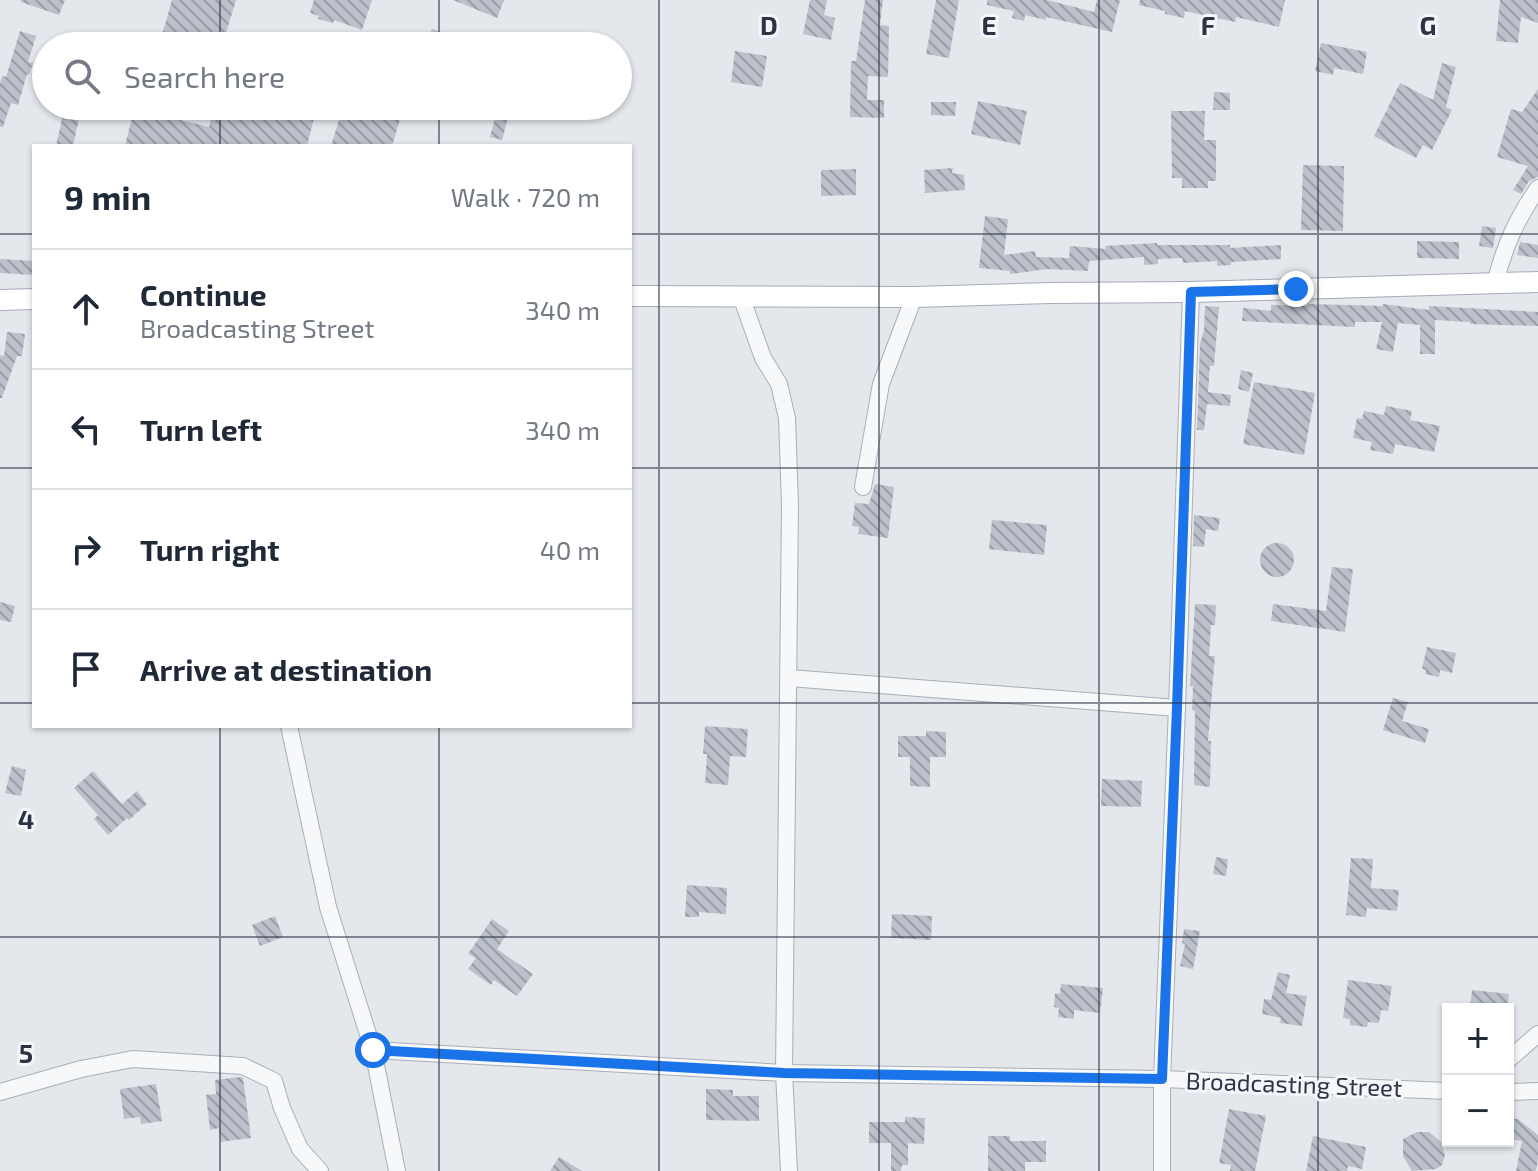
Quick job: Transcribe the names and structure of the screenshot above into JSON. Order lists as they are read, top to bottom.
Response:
{
  "streets": {
    "street": ["Broadcasting Street"]
  },
  "page": {
    "search": "Search here",
    "heading": ["9 min", "Walk · 720 m"],
    "list": [
      ["Continue", "Broadcasting Street", "340 m"],
      ["Turn left", "340 m"],
      ["Turn right", "40 m"],
      "Arrive at destination"
    ],
    "map_buttons": ["+", "−"]
  },
  "grid": {
    "columns": [
      "D",
      "E",
      "F",
      "G"
    ],
    "rows": ["4", "5"]
  }
}
